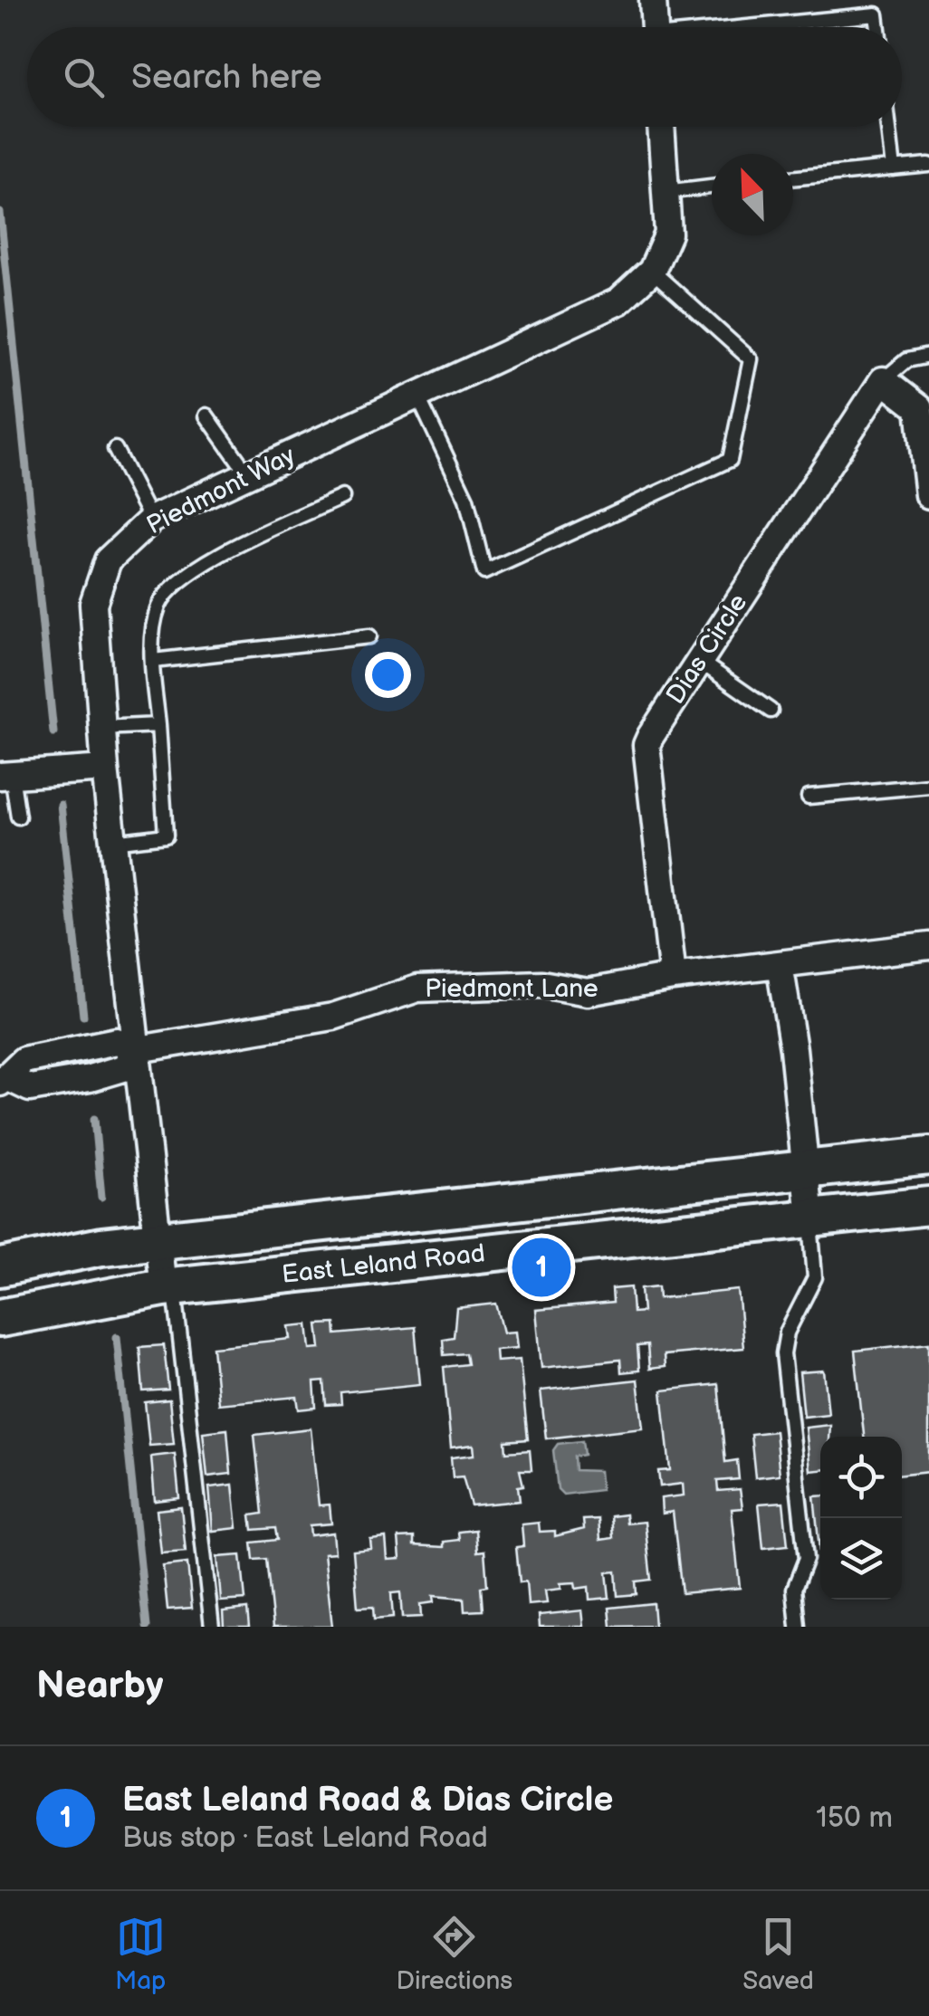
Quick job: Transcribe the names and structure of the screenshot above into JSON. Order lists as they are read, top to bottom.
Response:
{
  "streets": {
    "main road": ["East Leland Road"],
    "street": ["Piedmont Way", "Dias Circle", "Piedmont Lane"]
  },
  "crossings": [
    ["Piedmont Way", "Piedmont Lane"],
    ["Piedmont Way", "East Leland Road"],
    ["Dias Circle", "Piedmont Lane"]
  ],
  "north": "top left",
  "page": {
    "search": "Search here",
    "pins": "1",
    "heading": "Nearby",
    "list": [
      {
        "mark": "1",
        "name": "East Leland Road & Dias Circle",
        "note": "Bus stop · East Leland Road",
        "value": "150 m"
      }
    ],
    "nav": ["Map", "Directions", "Saved"]
  }
}
